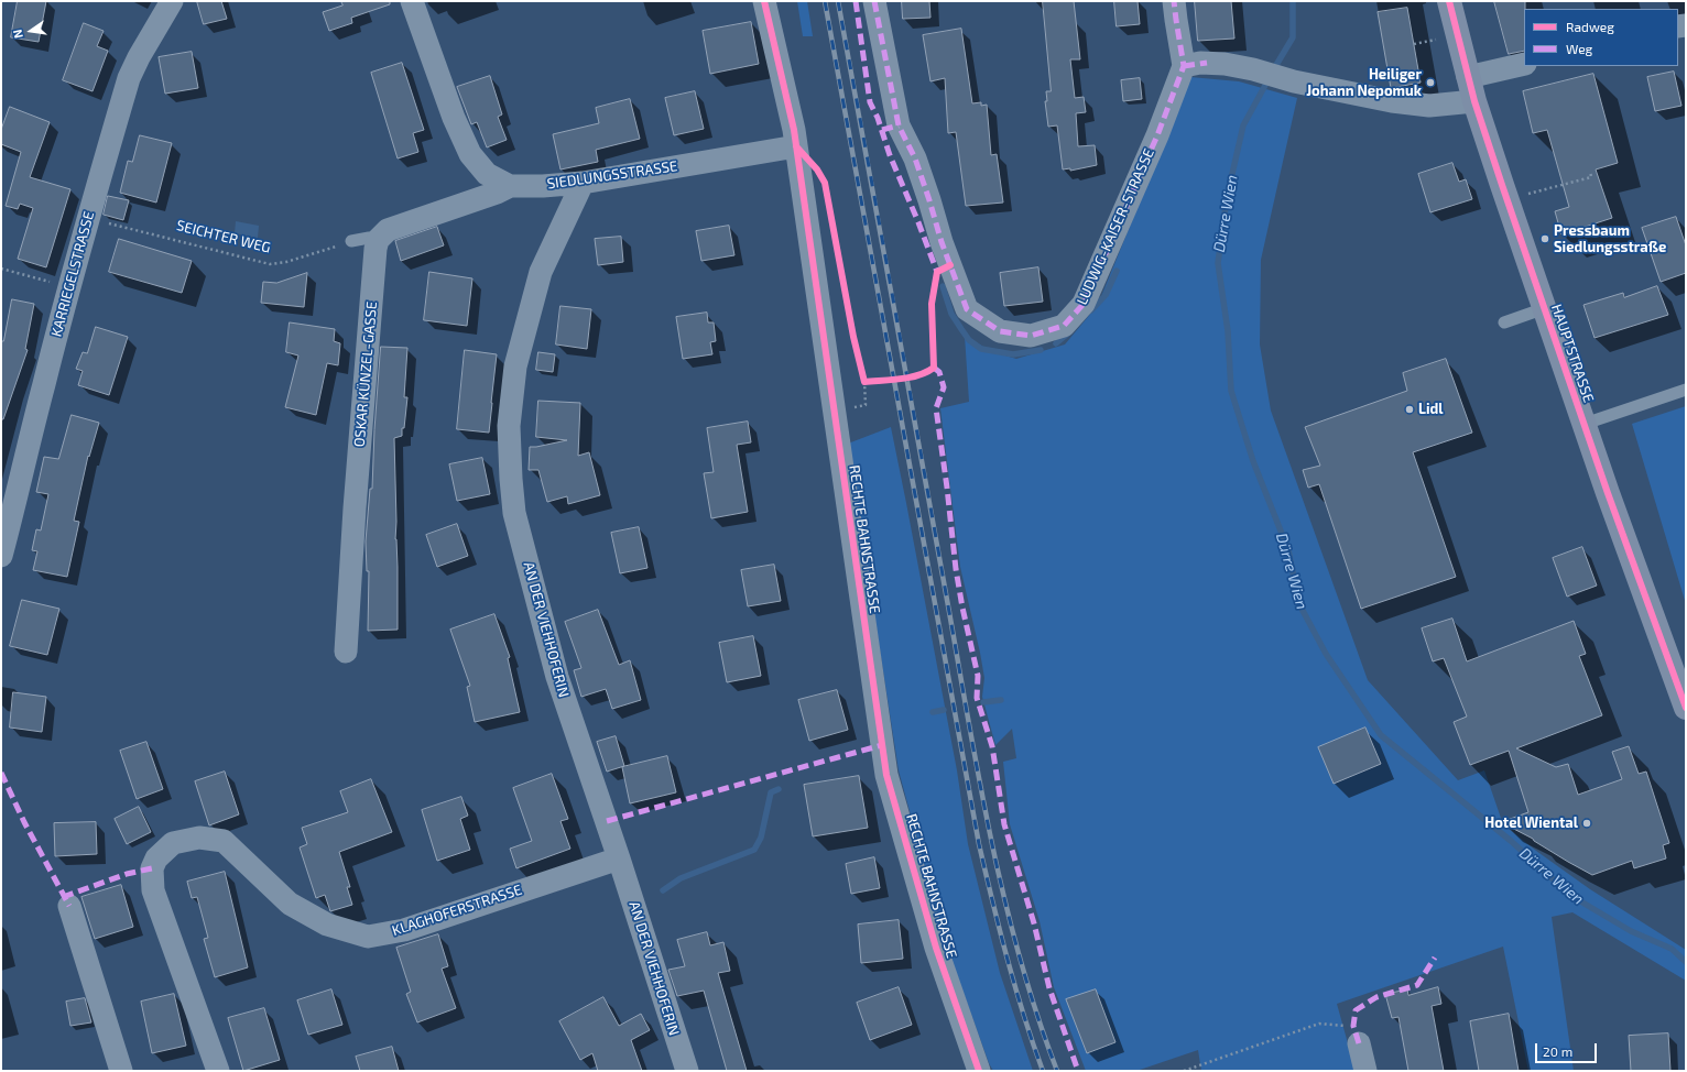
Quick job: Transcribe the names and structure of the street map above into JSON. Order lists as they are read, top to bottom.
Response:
{
  "streets": {
    "main road": ["HAUPTSTRASSE"],
    "street": [
      "SIEDLUNGSSTRASSE",
      "LUDWIG-KAISER-STRASSE",
      "KARRIEGELSTRASSE",
      "OSKAR KÜNZEL-GASSE",
      "RECHTE BAHNSTRASSE",
      "AN DER VIEHHOFERIN",
      "KLAGHOFERSTRASSE"
    ],
    "path": ["SEICHTER WEG"]
  },
  "crossings": [
    ["SIEDLUNGSSTRASSE", "RECHTE BAHNSTRASSE"],
    ["SIEDLUNGSSTRASSE", "AN DER VIEHHOFERIN"],
    ["SEICHTER WEG", "KARRIEGELSTRASSE"],
    ["AN DER VIEHHOFERIN", "KLAGHOFERSTRASSE"]
  ],
  "water": ["Dürre Wien"],
  "places": [
    "Heiliger Johann Nepomuk",
    "Pressbaum Siedlungsstraße",
    "Lidl",
    "Hotel Wiental"
  ],
  "legend": ["Radweg", "Weg"],
  "scale_bar": "20 m",
  "north": "left"
}
